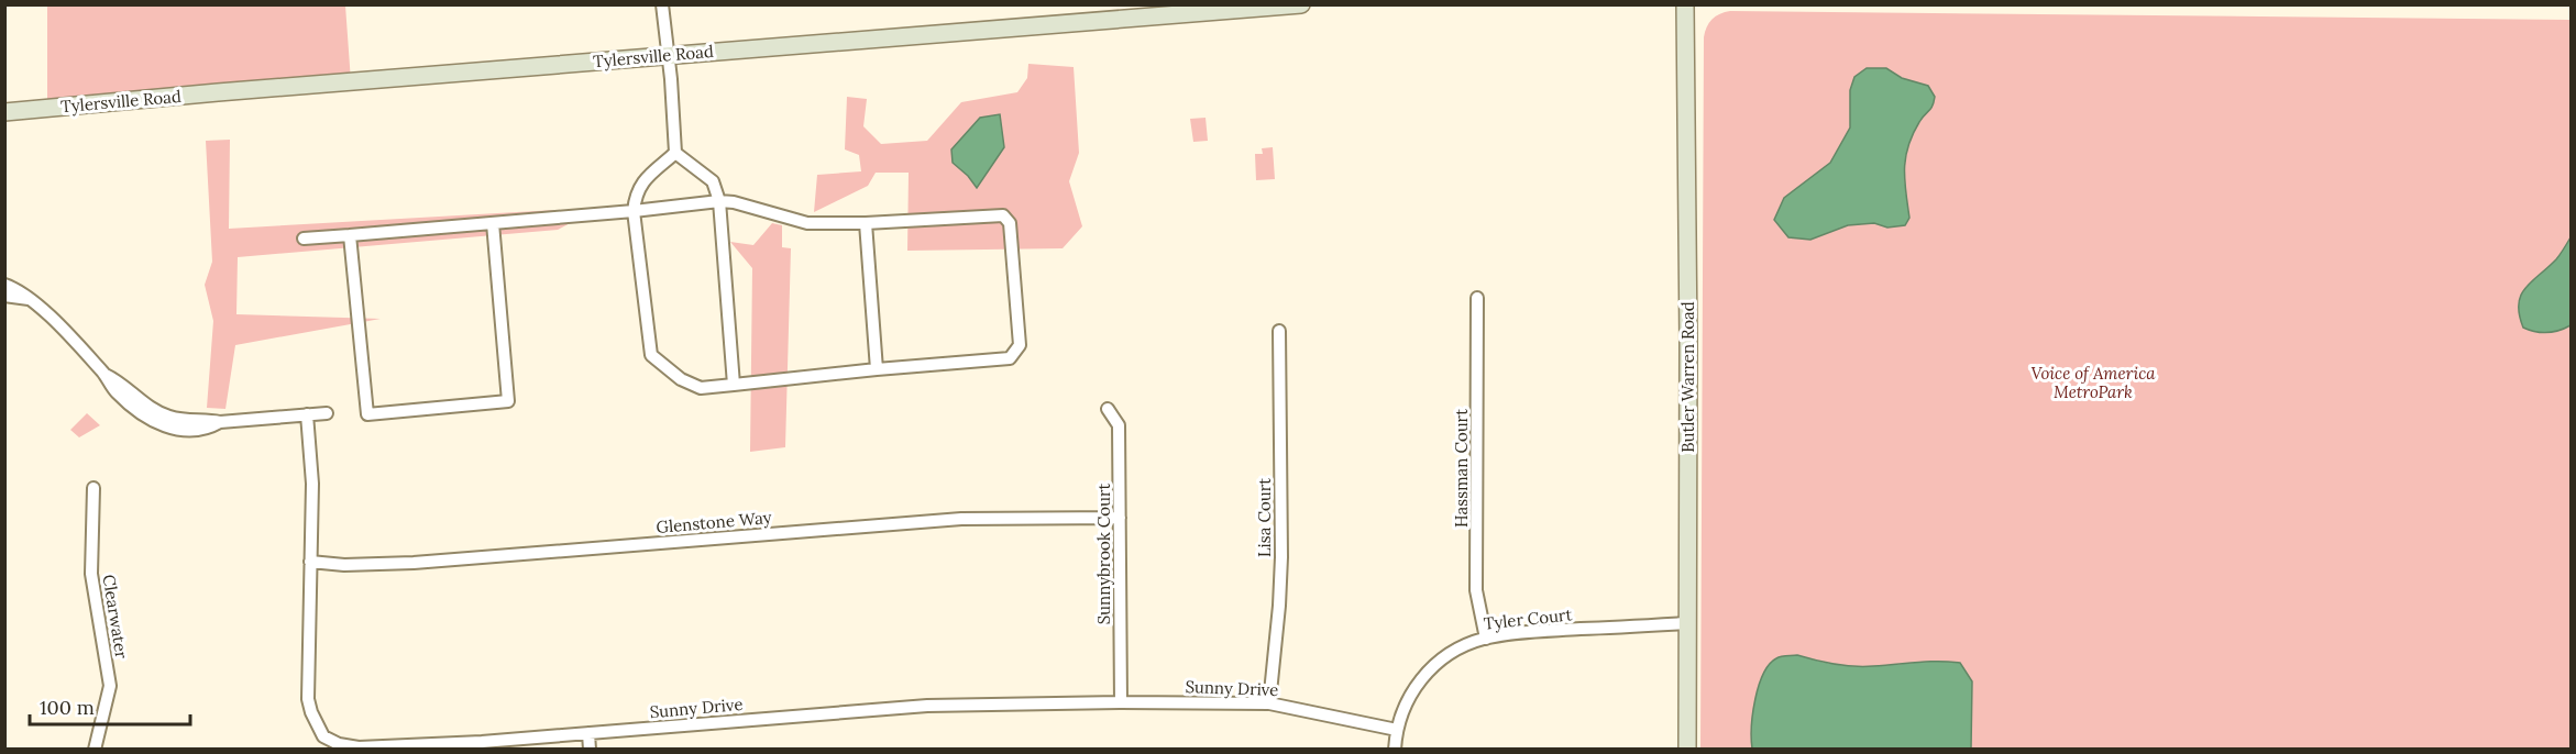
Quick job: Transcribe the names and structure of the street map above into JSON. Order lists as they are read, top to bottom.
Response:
{
  "streets": {
    "main road": ["Tylersville Road", "Butler Warren Road"],
    "street": [
      "Hassman Court",
      "Lisa Court",
      "Glenstone Way",
      "Sunnybrook Court",
      "Clearwater",
      "Tyler Court",
      "Sunny Drive"
    ]
  },
  "crossings": [
    ["Butler Warren Road", "Tyler Court"],
    ["Hassman Court", "Tyler Court"],
    ["Lisa Court", "Sunny Drive"],
    ["Glenstone Way", "Sunnybrook Court"],
    ["Glenstone Way", "Sunny Drive"],
    ["Sunnybrook Court", "Sunny Drive"],
    ["Tyler Court", "Sunny Drive"]
  ],
  "parks": ["Voice of America MetroPark"],
  "scale_bar": "100 m"
}
